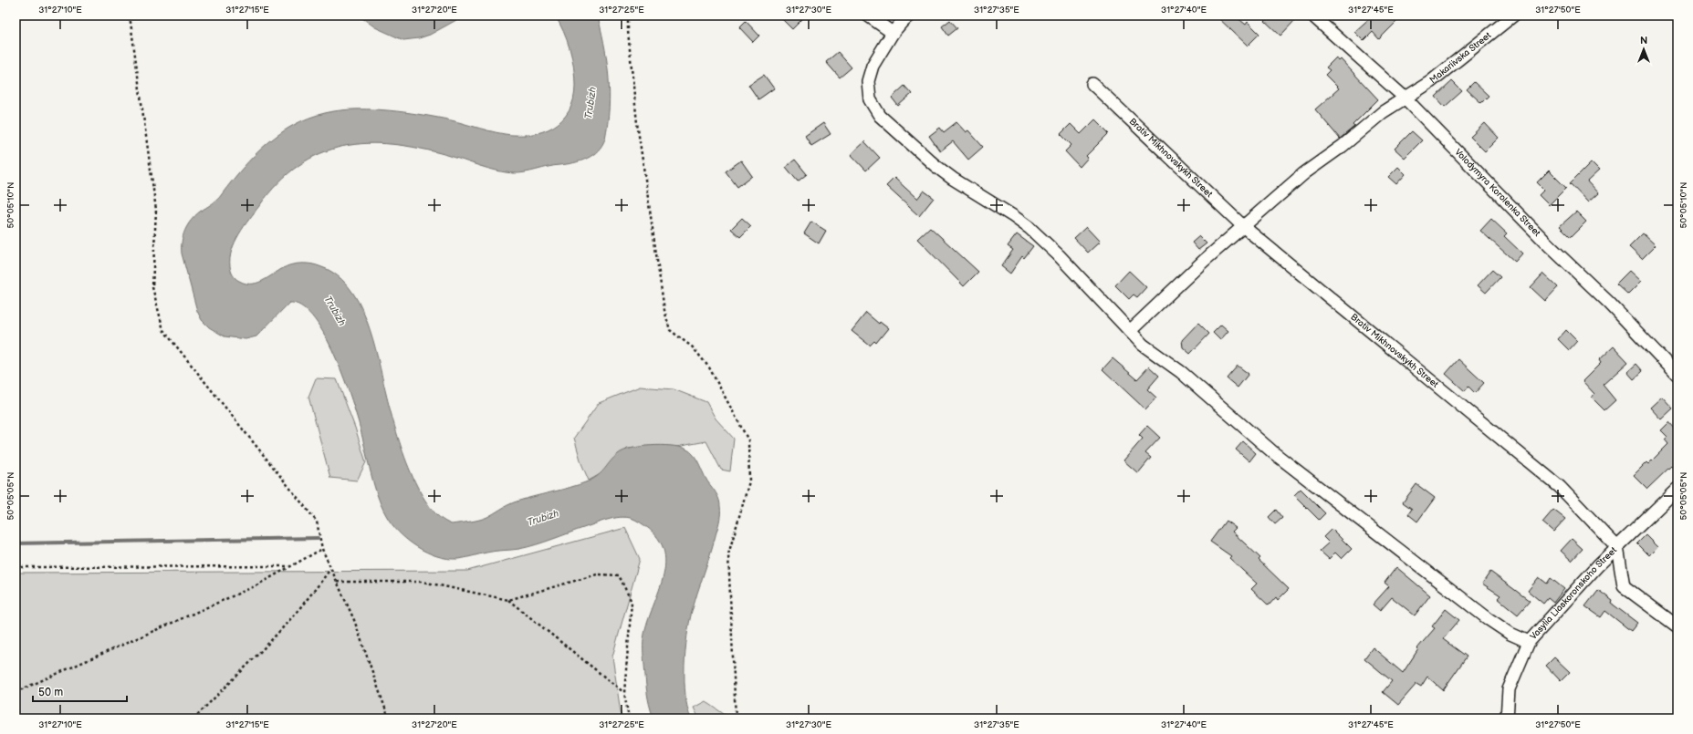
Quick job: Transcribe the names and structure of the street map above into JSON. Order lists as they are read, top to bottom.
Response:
{
  "streets": {
    "street": [
      "Makariivska Street",
      "Brativ Mikhnovskykh Street",
      "Volodymyra Korolenka Street",
      "Vasylia Liaskoronskoho Street"
    ]
  },
  "crossings": [
    ["Makariivska Street", "Brativ Mikhnovskykh Street"],
    ["Makariivska Street", "Volodymyra Korolenka Street"],
    ["Brativ Mikhnovskykh Street", "Vasylia Liaskoronskoho Street"]
  ],
  "water": ["Trubizh"],
  "scale_bar": "50 m",
  "north": "top",
  "coordinates": [
    "31°27'10\"E",
    "31°27'15\"E",
    "31°27'20\"E",
    "31°27'25\"E",
    "31°27'30\"E",
    "31°27'35\"E",
    "31°27'40\"E",
    "31°27'45\"E",
    "31°27'50\"E",
    "50°05'10\"N",
    "50°05'05\"N"
  ]
}
